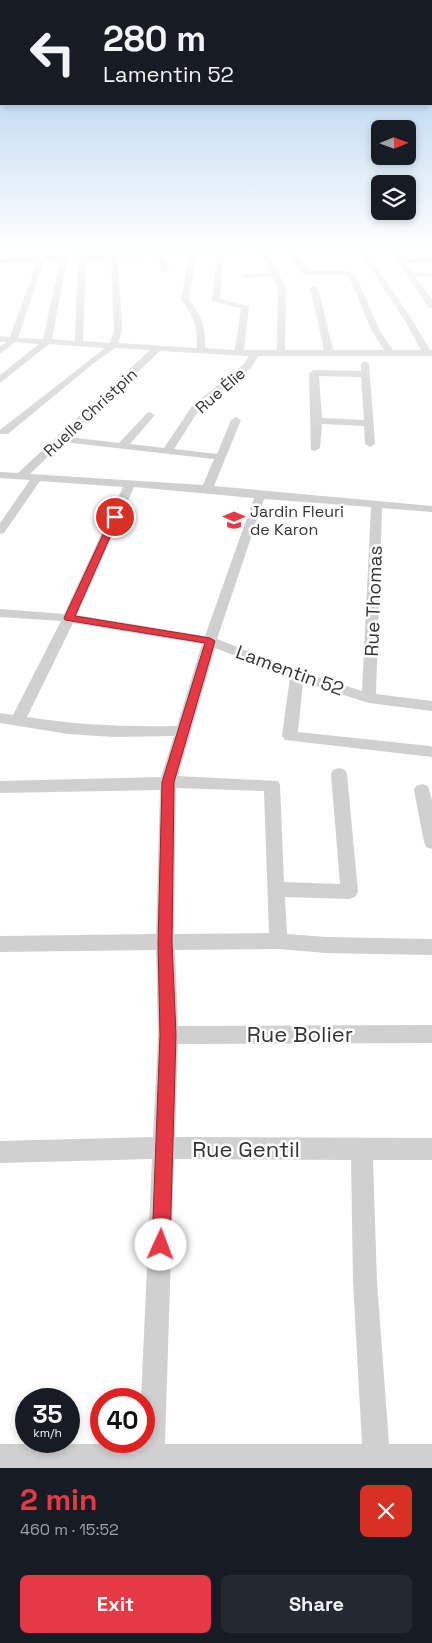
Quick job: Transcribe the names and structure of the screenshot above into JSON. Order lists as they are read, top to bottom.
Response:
{
  "streets": {
    "street": [
      "Rue Élie",
      "Ruelle Christpin",
      "Rue Thomas",
      "Lamentin 52",
      "Rue Bolier",
      "Rue Gentil"
    ]
  },
  "crossings": [
    ["Rue Thomas", "Lamentin 52"]
  ],
  "places": {
    "school or university": ["Jardin Fleuri de Karon"]
  },
  "north": "right",
  "page": {
    "turn": ["280 m", "Lamentin 52"],
    "speed": "35 km/h",
    "limit": "40",
    "heading": ["2 min", "460 m · 15:52"],
    "buttons": ["Exit", "Share"]
  }
}
